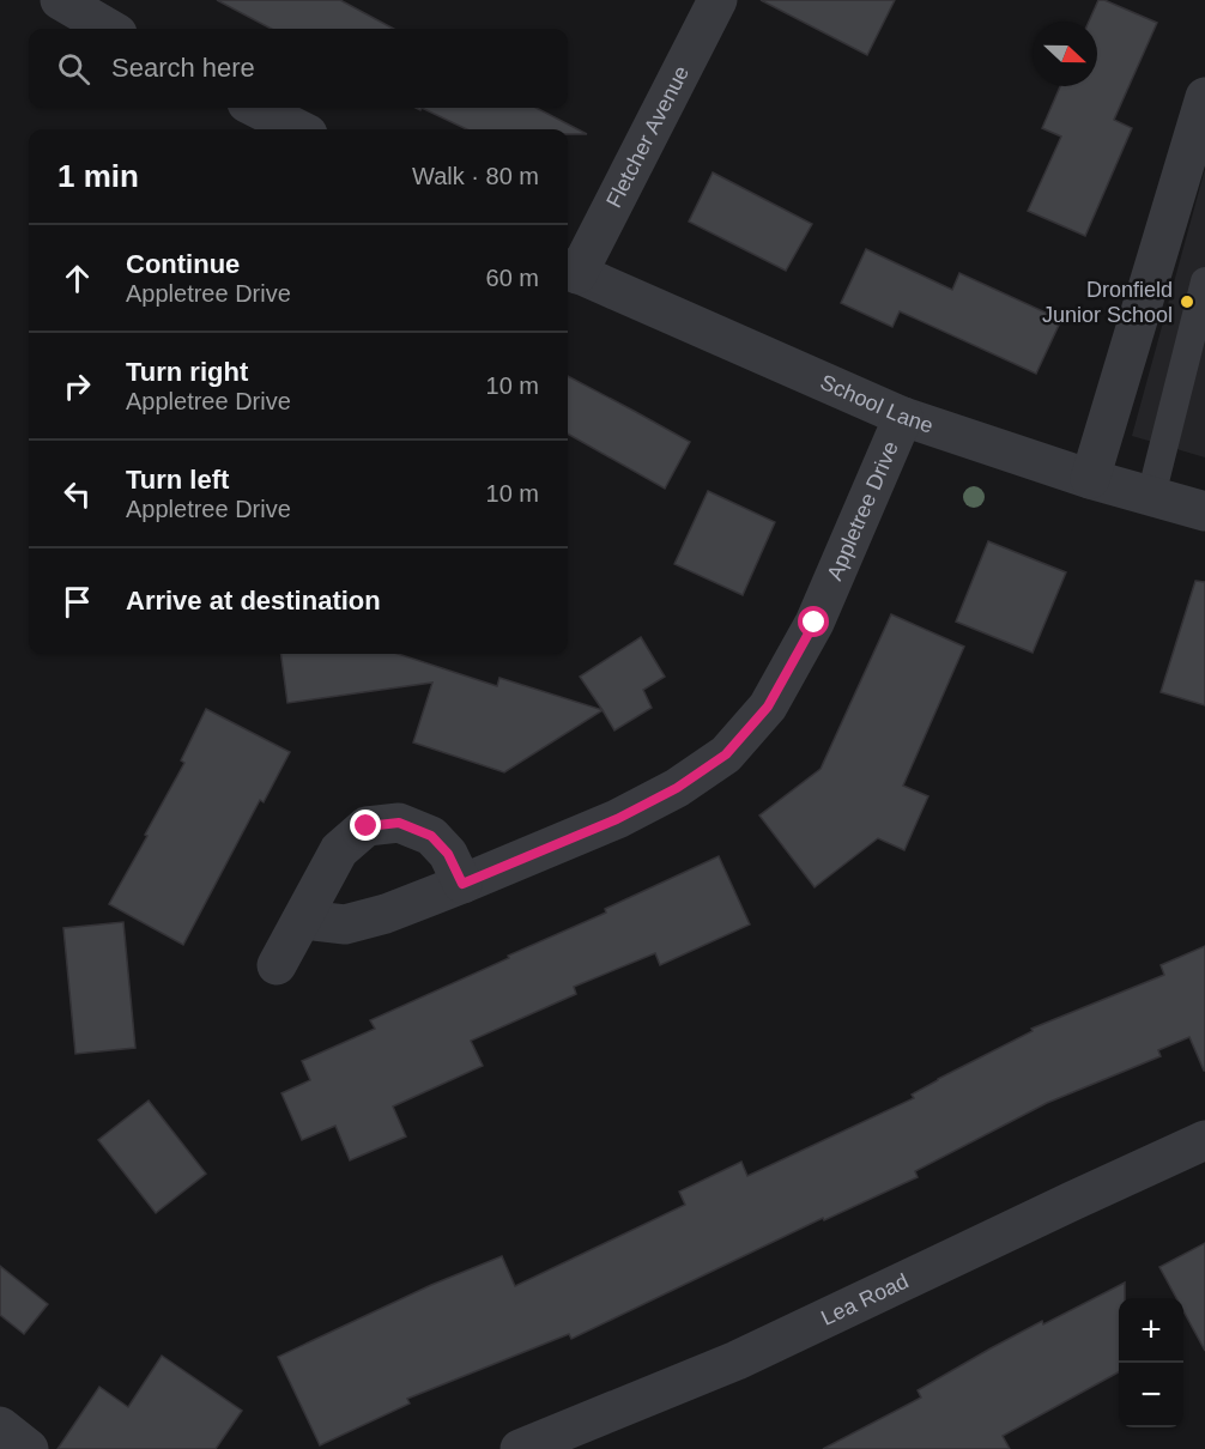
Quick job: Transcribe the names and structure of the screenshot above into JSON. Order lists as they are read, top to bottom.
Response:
{
  "streets": {
    "street": [
      "Fletcher Avenue",
      "School Lane",
      "Appletree Drive",
      "Lea Road"
    ]
  },
  "crossings": [
    ["Fletcher Avenue", "School Lane"],
    ["School Lane", "Appletree Drive"]
  ],
  "places": ["Dronfield Junior School"],
  "north": "right",
  "page": {
    "search": "Search here",
    "heading": ["1 min", "Walk · 80 m"],
    "list": [
      ["Continue", "Appletree Drive", "60 m"],
      ["Turn right", "Appletree Drive", "10 m"],
      ["Turn left", "Appletree Drive", "10 m"],
      "Arrive at destination"
    ],
    "map_buttons": ["+", "−"]
  }
}
